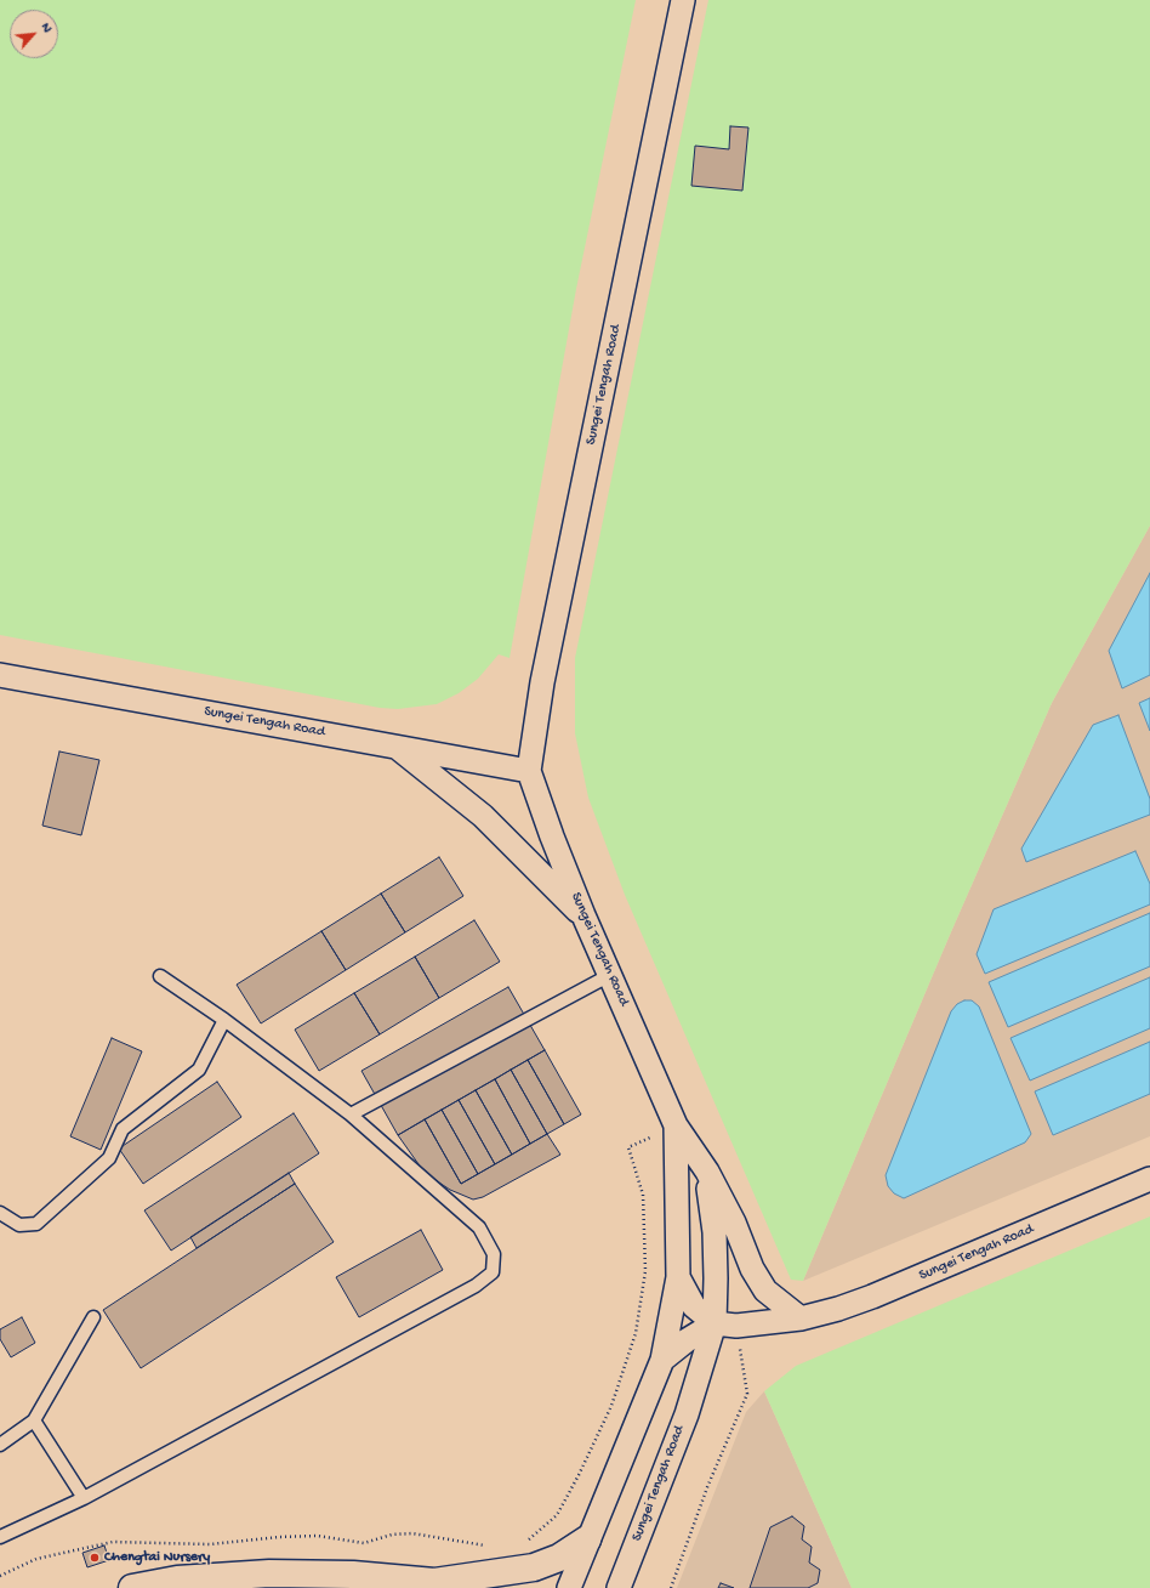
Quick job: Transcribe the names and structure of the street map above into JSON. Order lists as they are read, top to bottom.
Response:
{
  "streets": {
    "street": ["Sungei Tengah Road"]
  },
  "places": ["Chengtai Nursery"],
  "north": "top right"
}
